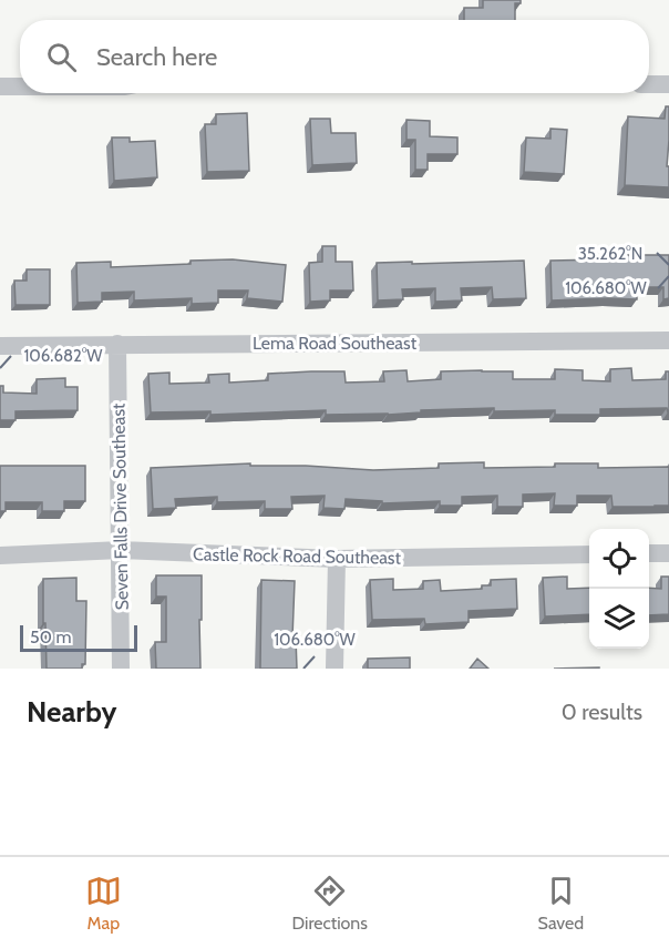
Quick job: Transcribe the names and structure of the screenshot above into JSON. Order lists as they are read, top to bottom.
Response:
{
  "streets": {
    "street": ["Lema Road Southeast", "Seven Falls Drive Southeast", "Castle Rock Road Southeast"]
  },
  "crossings": [
    ["Lema Road Southeast", "Seven Falls Drive Southeast"],
    ["Seven Falls Drive Southeast", "Castle Rock Road Southeast"]
  ],
  "scale_bar": "50 m",
  "page": {
    "search": "Search here",
    "scale": "50 m",
    "heading": ["Nearby", "0 results"],
    "nav": ["Map", "Directions", "Saved"]
  },
  "coordinates": ["35.262°N", "106.680°W", "106.682°W"]
}
